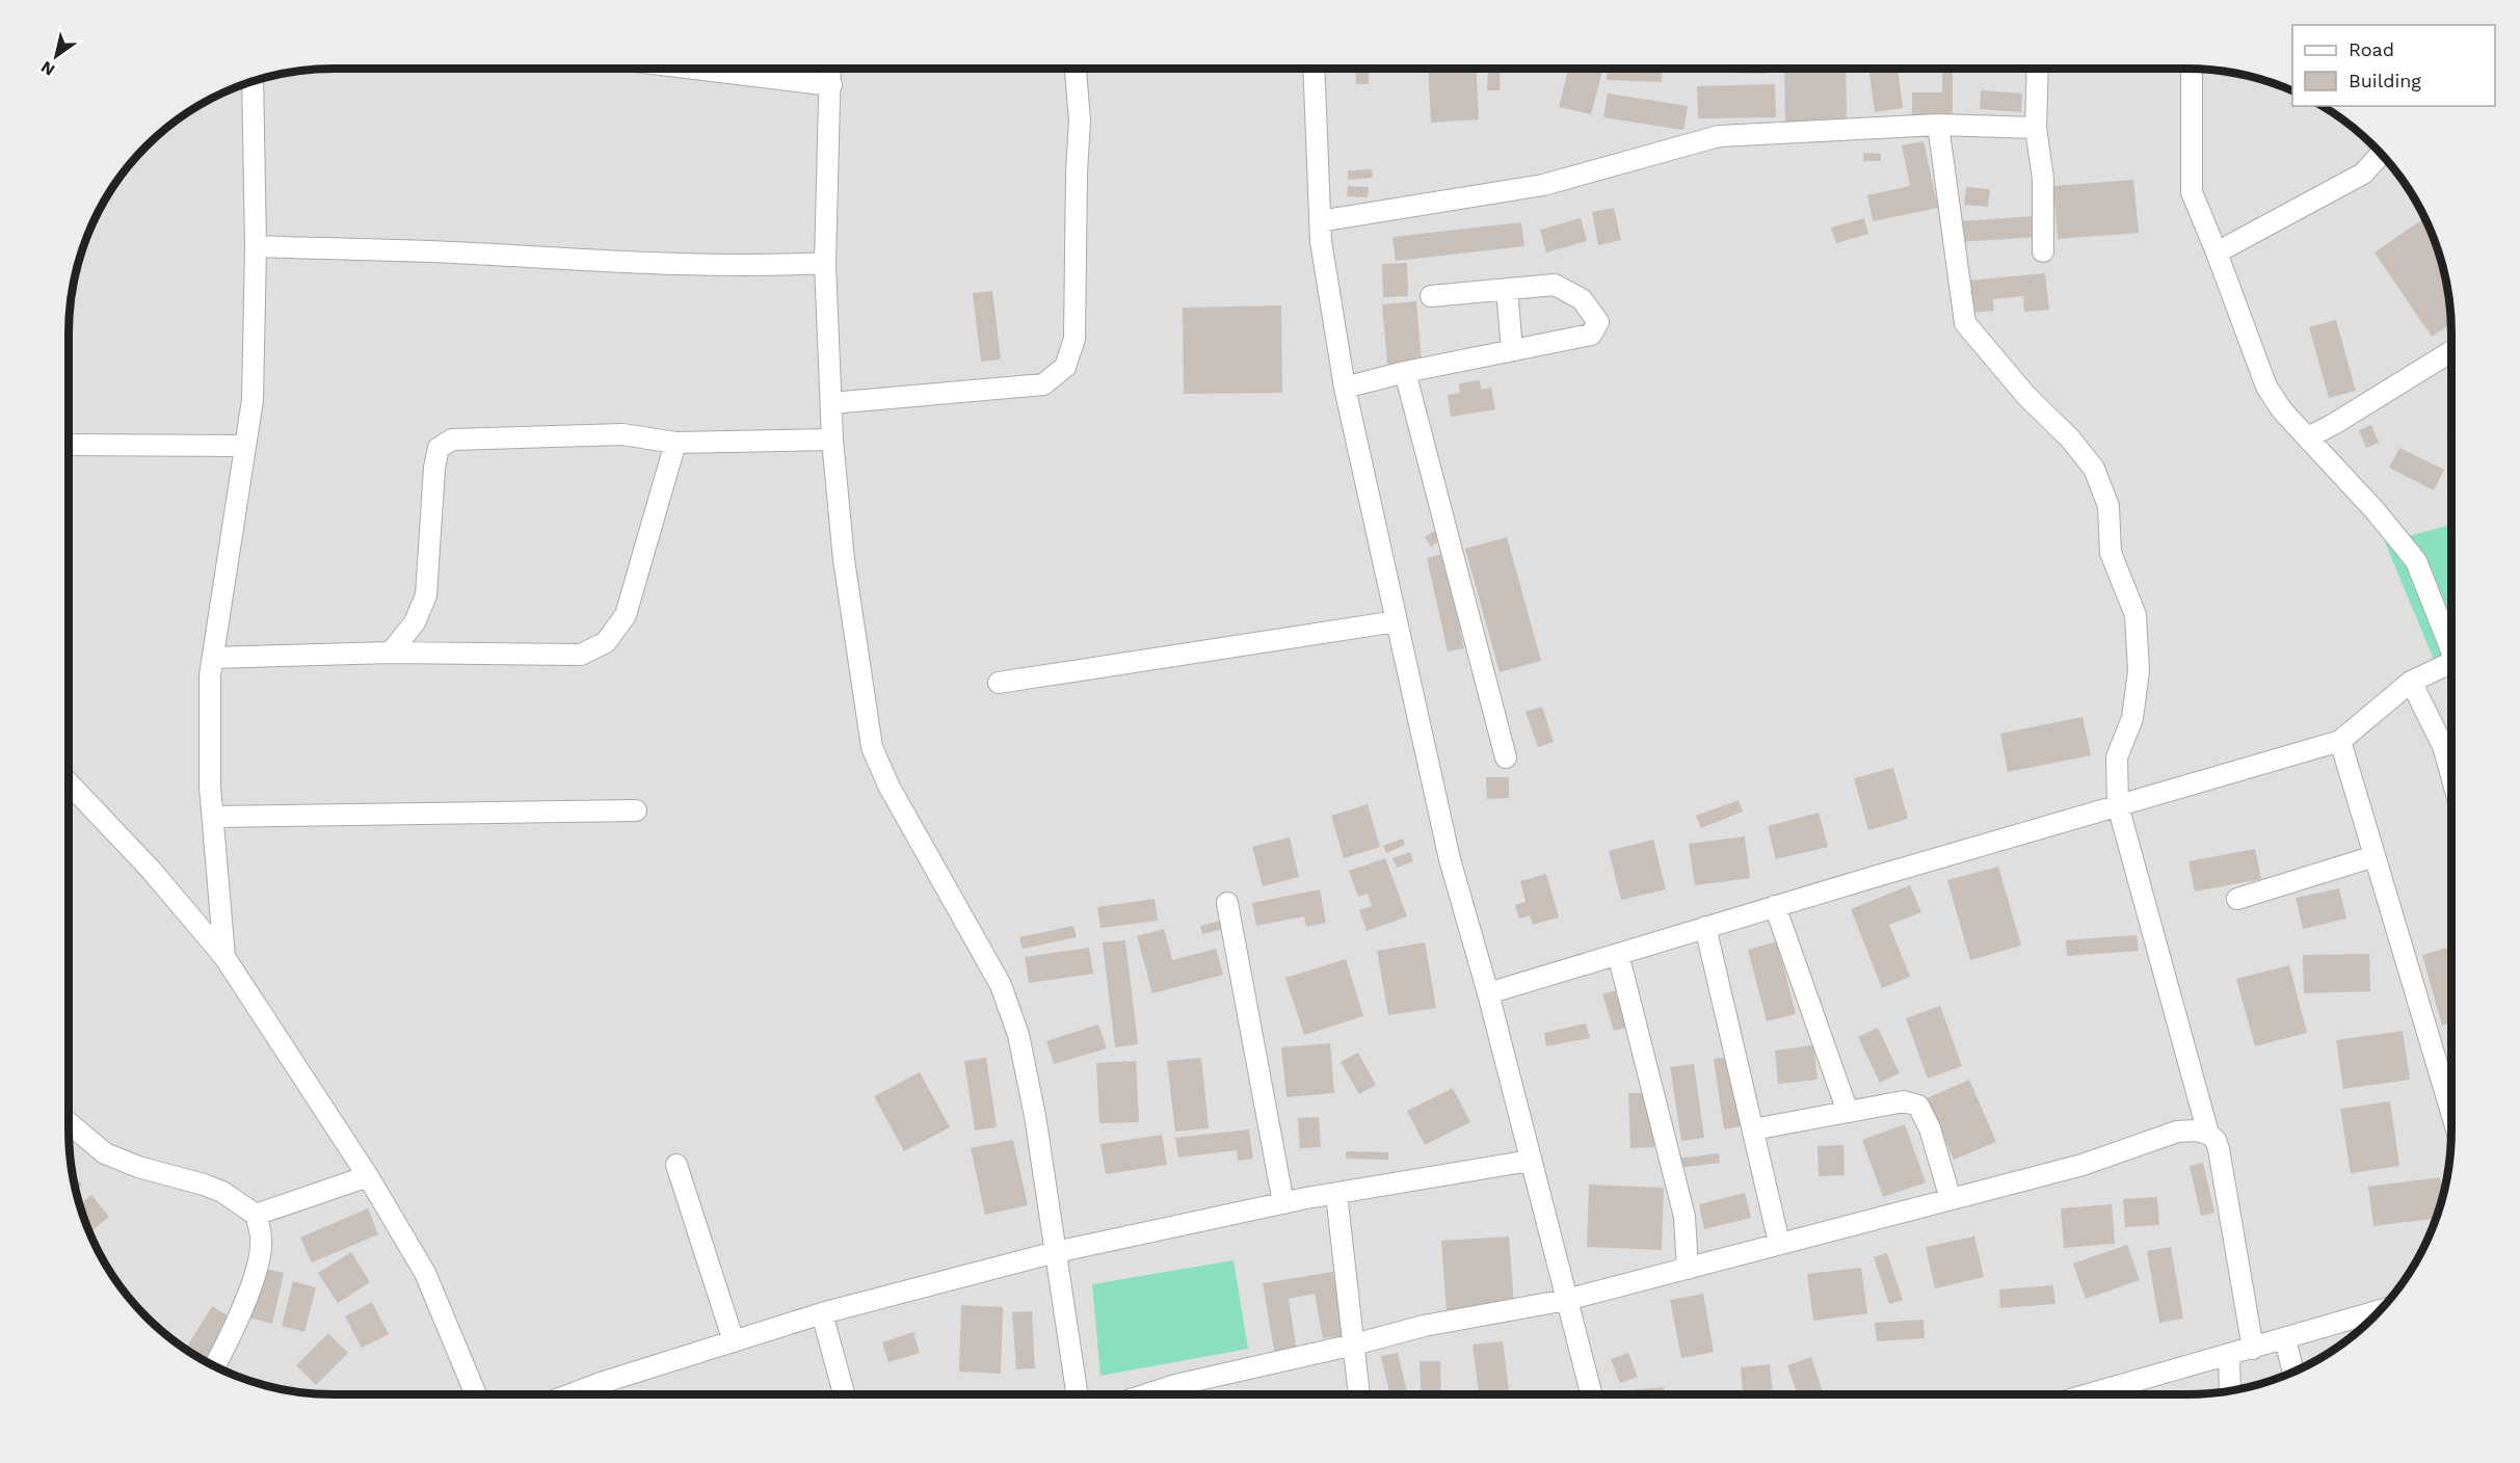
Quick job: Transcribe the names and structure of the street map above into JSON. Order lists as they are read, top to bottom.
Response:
{
  "legend": ["Road", "Building"],
  "north": "bottom left"
}
